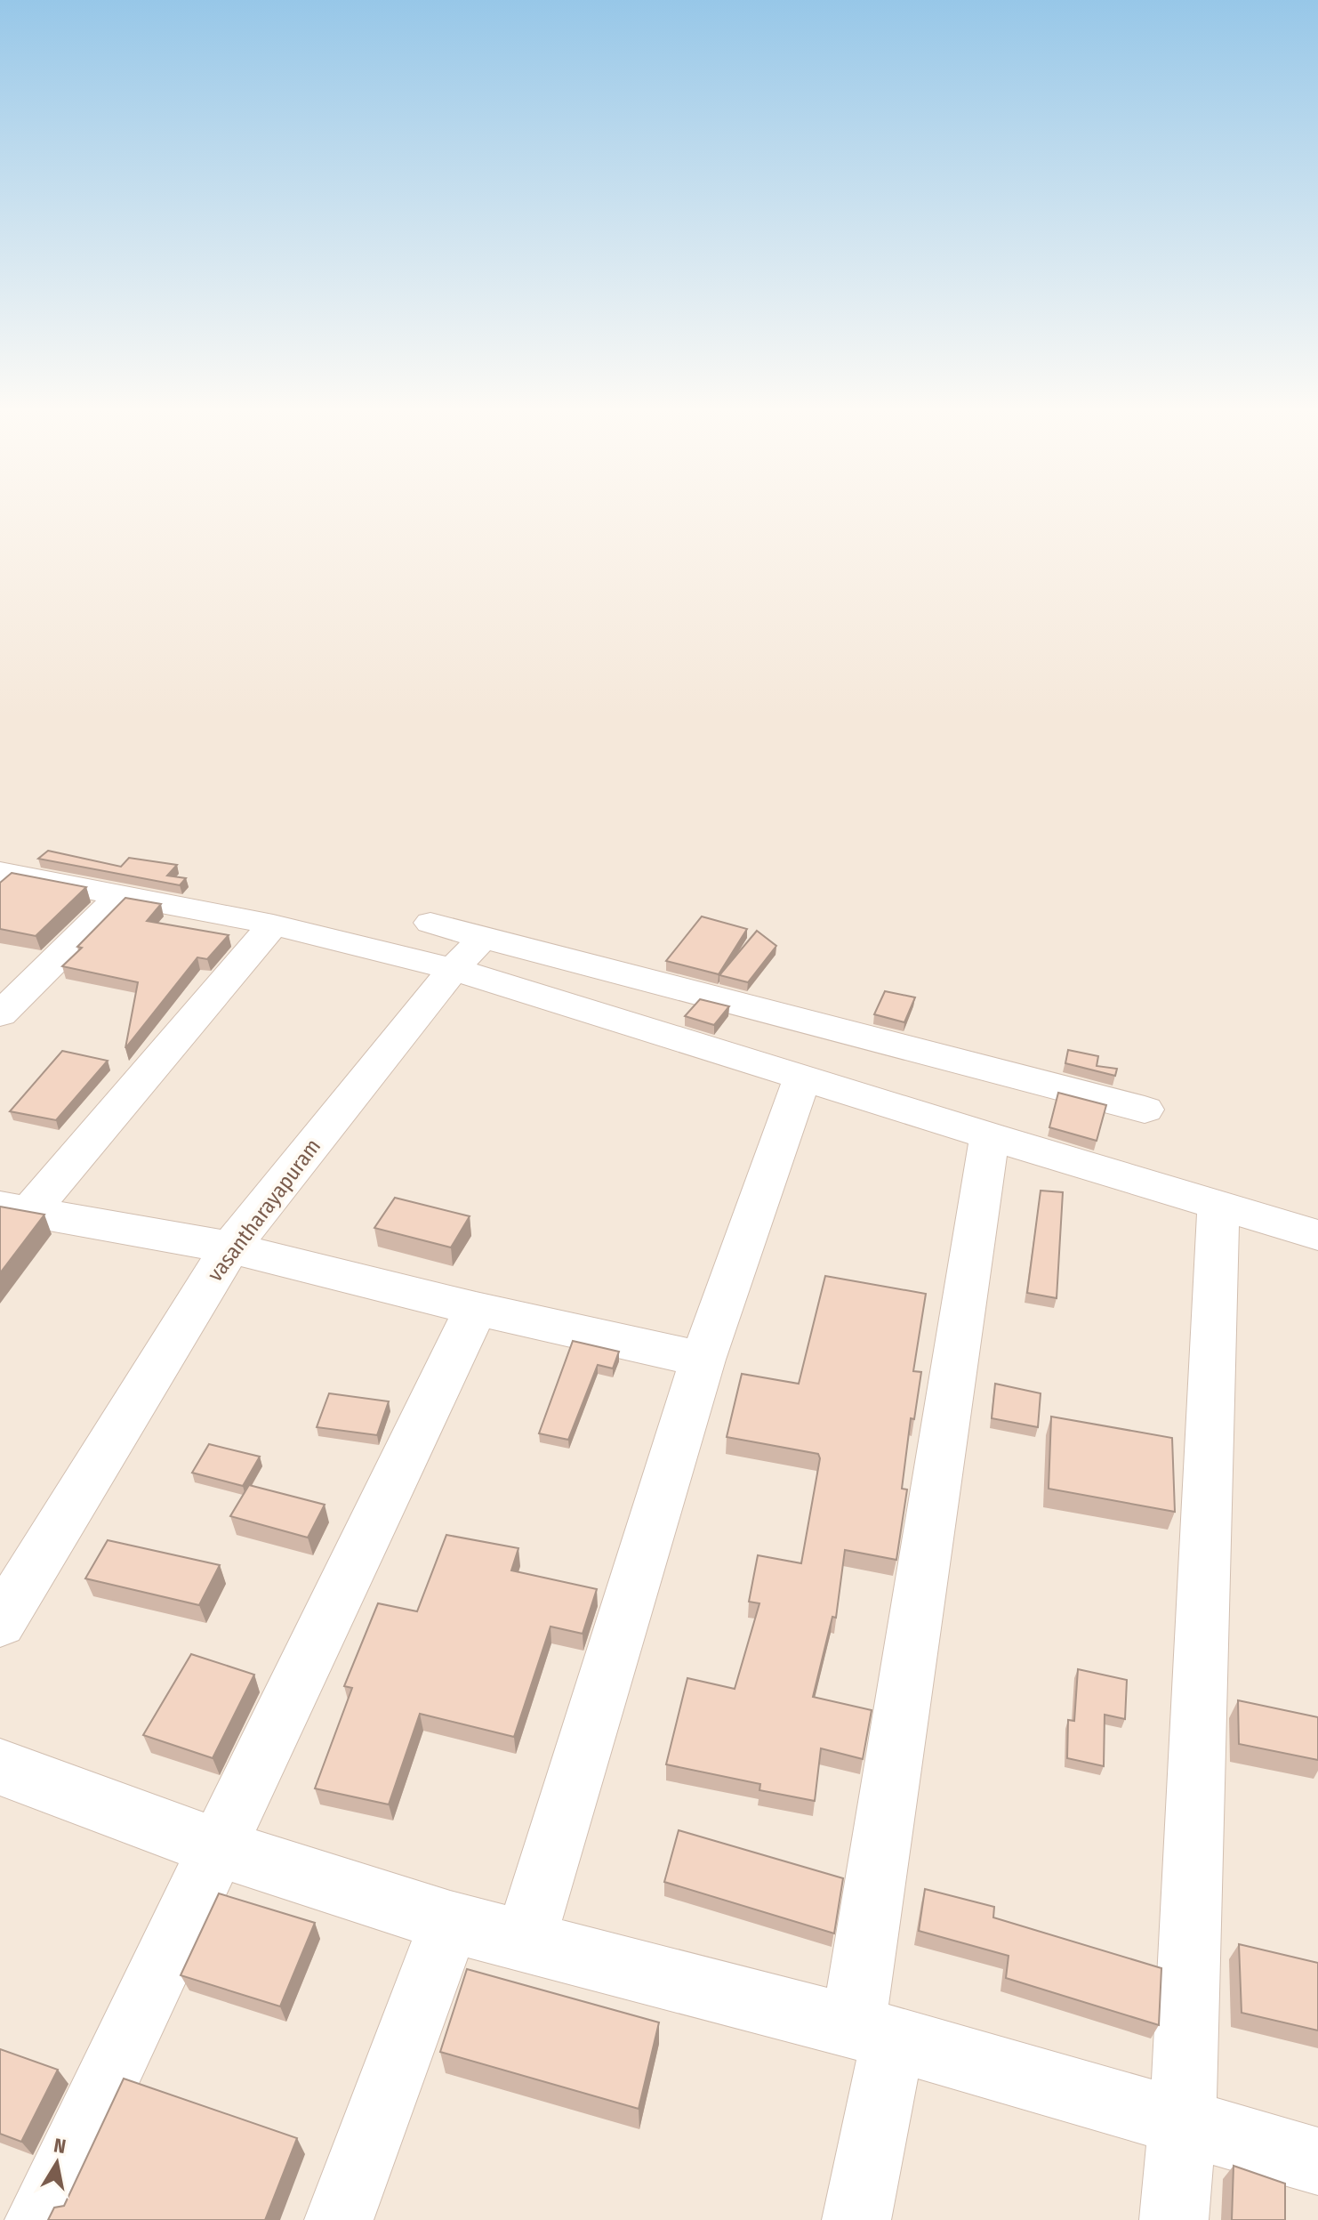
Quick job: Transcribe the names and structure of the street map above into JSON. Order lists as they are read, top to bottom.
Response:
{
  "streets": {
    "street": ["vasantharayapuram"]
  },
  "north": "top"
}
